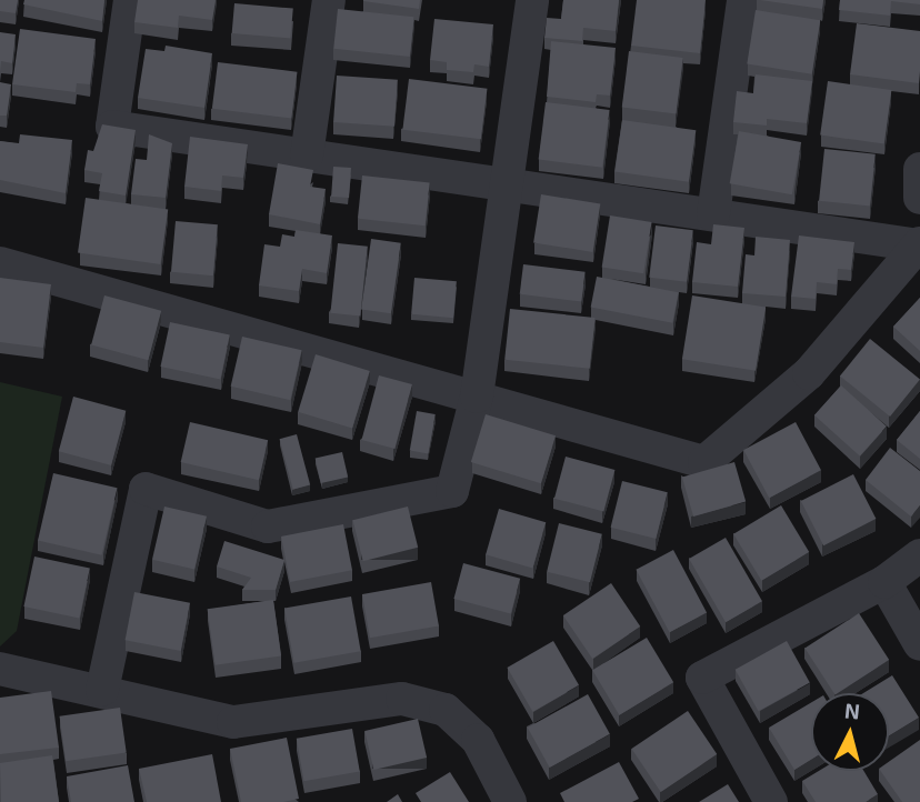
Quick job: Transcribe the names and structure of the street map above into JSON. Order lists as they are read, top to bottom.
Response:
{
  "north": "top"
}
